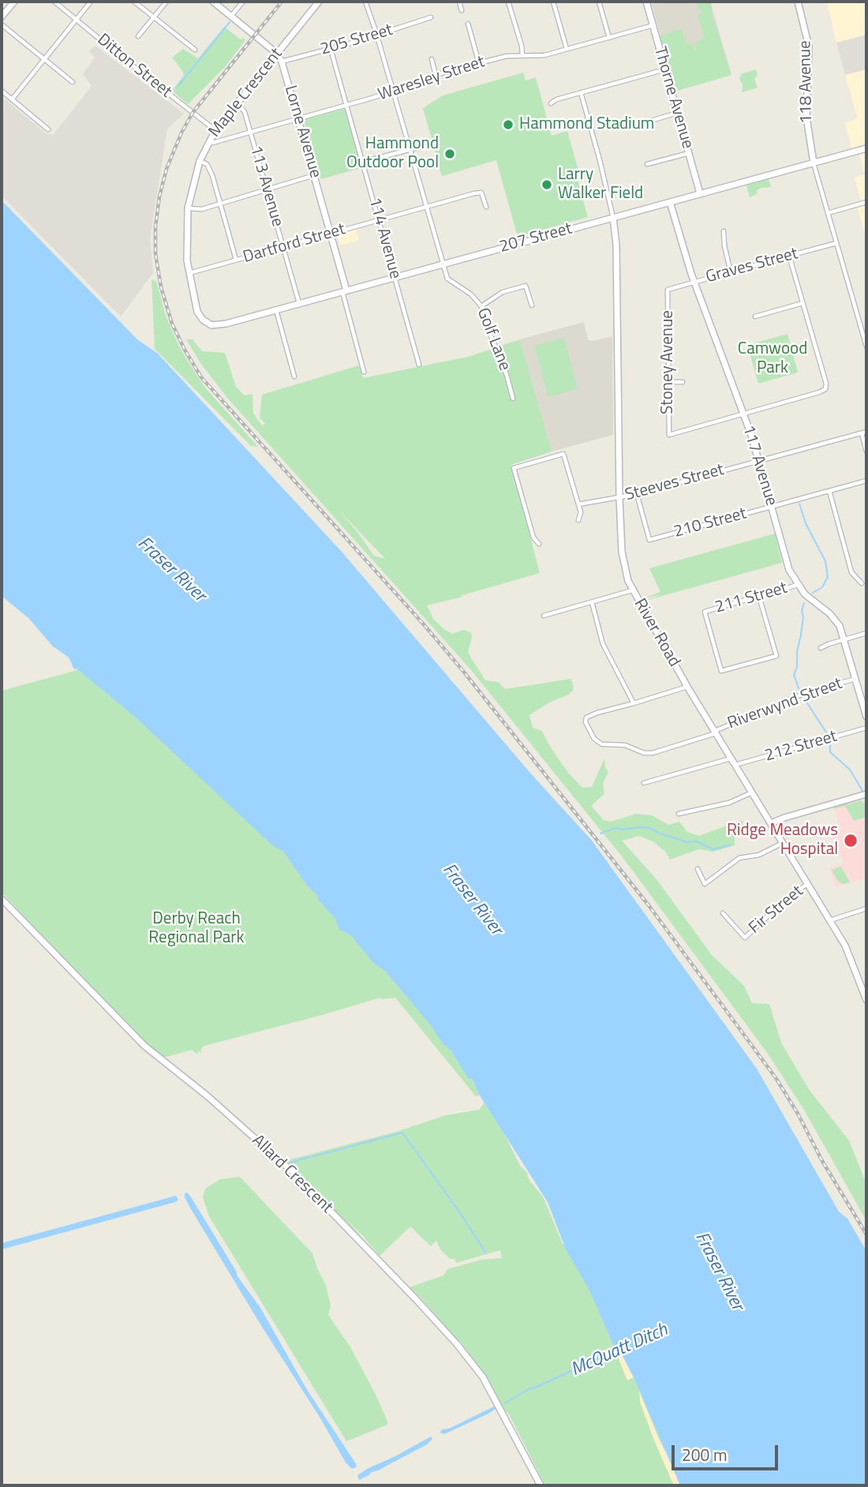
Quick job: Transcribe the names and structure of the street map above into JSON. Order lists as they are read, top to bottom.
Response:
{
  "streets": {
    "street": [
      "205 Street",
      "Ditton Street",
      "Waresley Street",
      "118 Avenue",
      "Maple Crescent",
      "Thorne Avenue",
      "Lorne Avenue",
      "113 Avenue",
      "114 Avenue",
      "207 Street",
      "Dartford Street",
      "Graves Street",
      "Golf Lane",
      "Stoney Avenue",
      "117 Avenue",
      "Steeves Street",
      "210 Street",
      "211 Street",
      "River Road",
      "Riverwynd Street",
      "212 Street",
      "Fir Street",
      "Allard Crescent"
    ]
  },
  "crossings": [
    ["205 Street", "Lorne Avenue"],
    ["205 Street", "114 Avenue"],
    ["205 Street", "Golf Lane"],
    ["Ditton Street", "Maple Crescent"],
    ["Waresley Street", "Thorne Avenue"],
    ["Waresley Street", "Lorne Avenue"],
    ["Waresley Street", "113 Avenue"],
    ["Waresley Street", "114 Avenue"],
    ["Waresley Street", "Golf Lane"],
    ["118 Avenue", "207 Street"],
    ["Maple Crescent", "Lorne Avenue"],
    ["Maple Crescent", "113 Avenue"],
    ["Maple Crescent", "207 Street"],
    ["Maple Crescent", "Dartford Street"],
    ["Thorne Avenue", "207 Street"],
    ["Lorne Avenue", "207 Street"],
    ["Lorne Avenue", "Dartford Street"],
    ["113 Avenue", "207 Street"],
    ["113 Avenue", "Dartford Street"],
    ["114 Avenue", "207 Street"],
    ["114 Avenue", "Dartford Street"],
    ["207 Street", "Golf Lane"],
    ["207 Street", "117 Avenue"],
    ["207 Street", "River Road"],
    ["Dartford Street", "Golf Lane"],
    ["Graves Street", "Stoney Avenue"],
    ["Graves Street", "117 Avenue"],
    ["Stoney Avenue", "117 Avenue"],
    ["117 Avenue", "Steeves Street"],
    ["117 Avenue", "210 Street"],
    ["117 Avenue", "211 Street"],
    ["117 Avenue", "Riverwynd Street"],
    ["Steeves Street", "210 Street"],
    ["Steeves Street", "River Road"],
    ["River Road", "Riverwynd Street"],
    ["River Road", "212 Street"],
    ["River Road", "Fir Street"]
  ],
  "water": ["Fraser River", "McQuatt Ditch"],
  "parks": ["Camwood Park", "Derby Reach Regional Park"],
  "places": [
    "Hammond Stadium",
    "Hammond Outdoor Pool",
    "Larry Walker Field",
    "Ridge Meadows Hospital"
  ],
  "scale_bar": "200 m"
}
